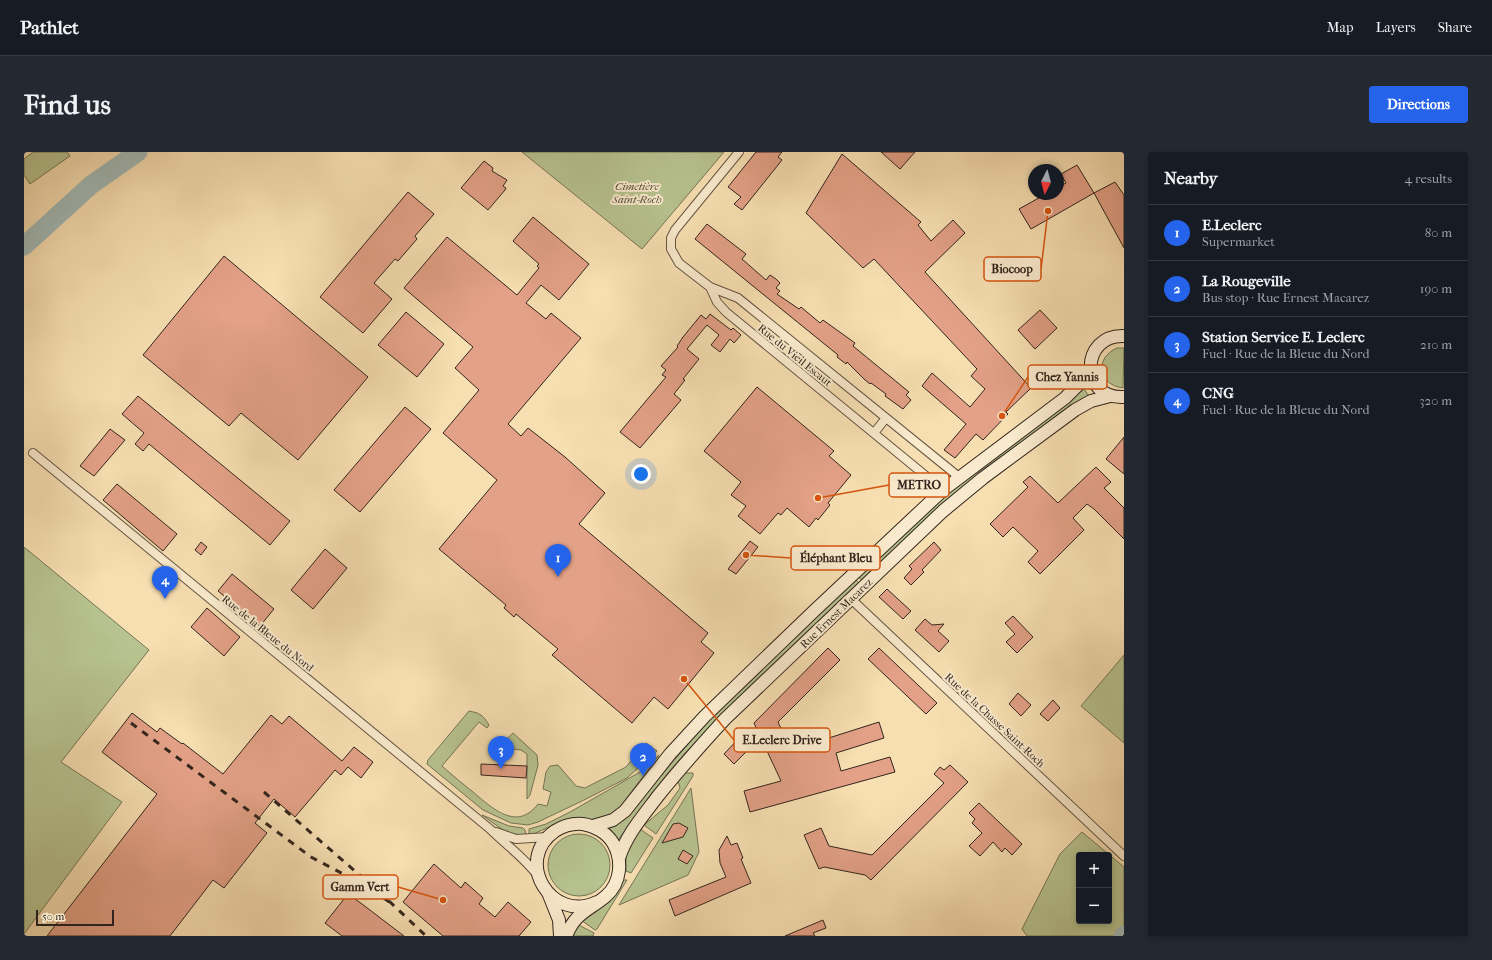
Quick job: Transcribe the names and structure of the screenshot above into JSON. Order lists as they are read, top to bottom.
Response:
{
  "streets": {
    "main road": ["Rue Ernest Macarez"],
    "street": ["Rue du Vieil Escaut", "Rue de la Bleue du Nord", "Rue de la Chasse Saint-Roch"]
  },
  "crossings": [
    ["Rue du Vieil Escaut", "Rue Ernest Macarez"],
    ["Rue Ernest Macarez", "Rue de la Bleue du Nord"],
    ["Rue Ernest Macarez", "Rue de la Chasse Saint-Roch"]
  ],
  "parks": ["Cimetière Saint-Roch"],
  "places": [
    "Biocoop",
    "Chez Yannis",
    "METRO",
    "Éléphant Bleu",
    "E.Leclerc Drive",
    "Gamm Vert"
  ],
  "scale_bar": "50 m",
  "north": "bottom",
  "page": {
    "header": "Pathlet",
    "nav": ["Map", "Layers", "Share"],
    "buttons": "Directions",
    "title": "Find us",
    "heading": ["Nearby", "4 results"],
    "list": [
      {
        "mark": "1",
        "name": "E.Leclerc",
        "note": "Supermarket",
        "value": "80 m"
      },
      {
        "mark": "2",
        "name": "La Rougeville",
        "note": "Bus stop · Rue Ernest Macarez",
        "value": "190 m"
      },
      {
        "mark": "3",
        "name": "Station Service E. Leclerc",
        "note": "Fuel · Rue de la Bleue du Nord",
        "value": "210 m"
      },
      {
        "mark": "4",
        "name": "CNG",
        "note": "Fuel · Rue de la Bleue du Nord",
        "value": "320 m"
      }
    ],
    "pins": [
      "1",
      "4",
      "3",
      "2"
    ],
    "map_buttons": ["+", "−"],
    "scale": "50 m"
  }
}
